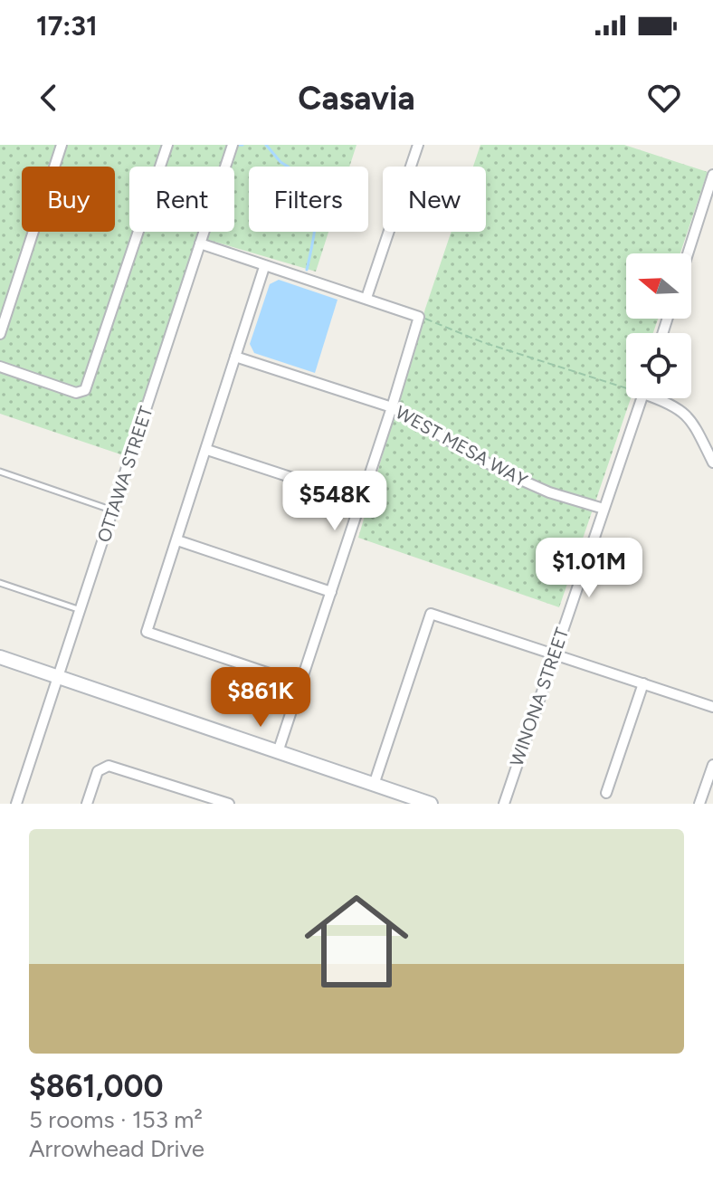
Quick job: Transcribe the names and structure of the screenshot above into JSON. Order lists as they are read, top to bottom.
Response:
{
  "streets": {
    "street": ["WEST MESA WAY", "OTTAWA STREET", "WINONA STREET"]
  },
  "crossings": [
    ["WEST MESA WAY", "WINONA STREET"]
  ],
  "north": "left",
  "page": {
    "status": "17:31",
    "header": "Casavia",
    "chip": [
      "Buy",
      "Rent",
      "Filters",
      "New"
    ],
    "price": ["$548K", "$1.01M", "$861K"],
    "list": [
      {
        "name": "$861,000",
        "note": "5 rooms · 153 m² · Arrowhead Drive"
      }
    ]
  }
}
